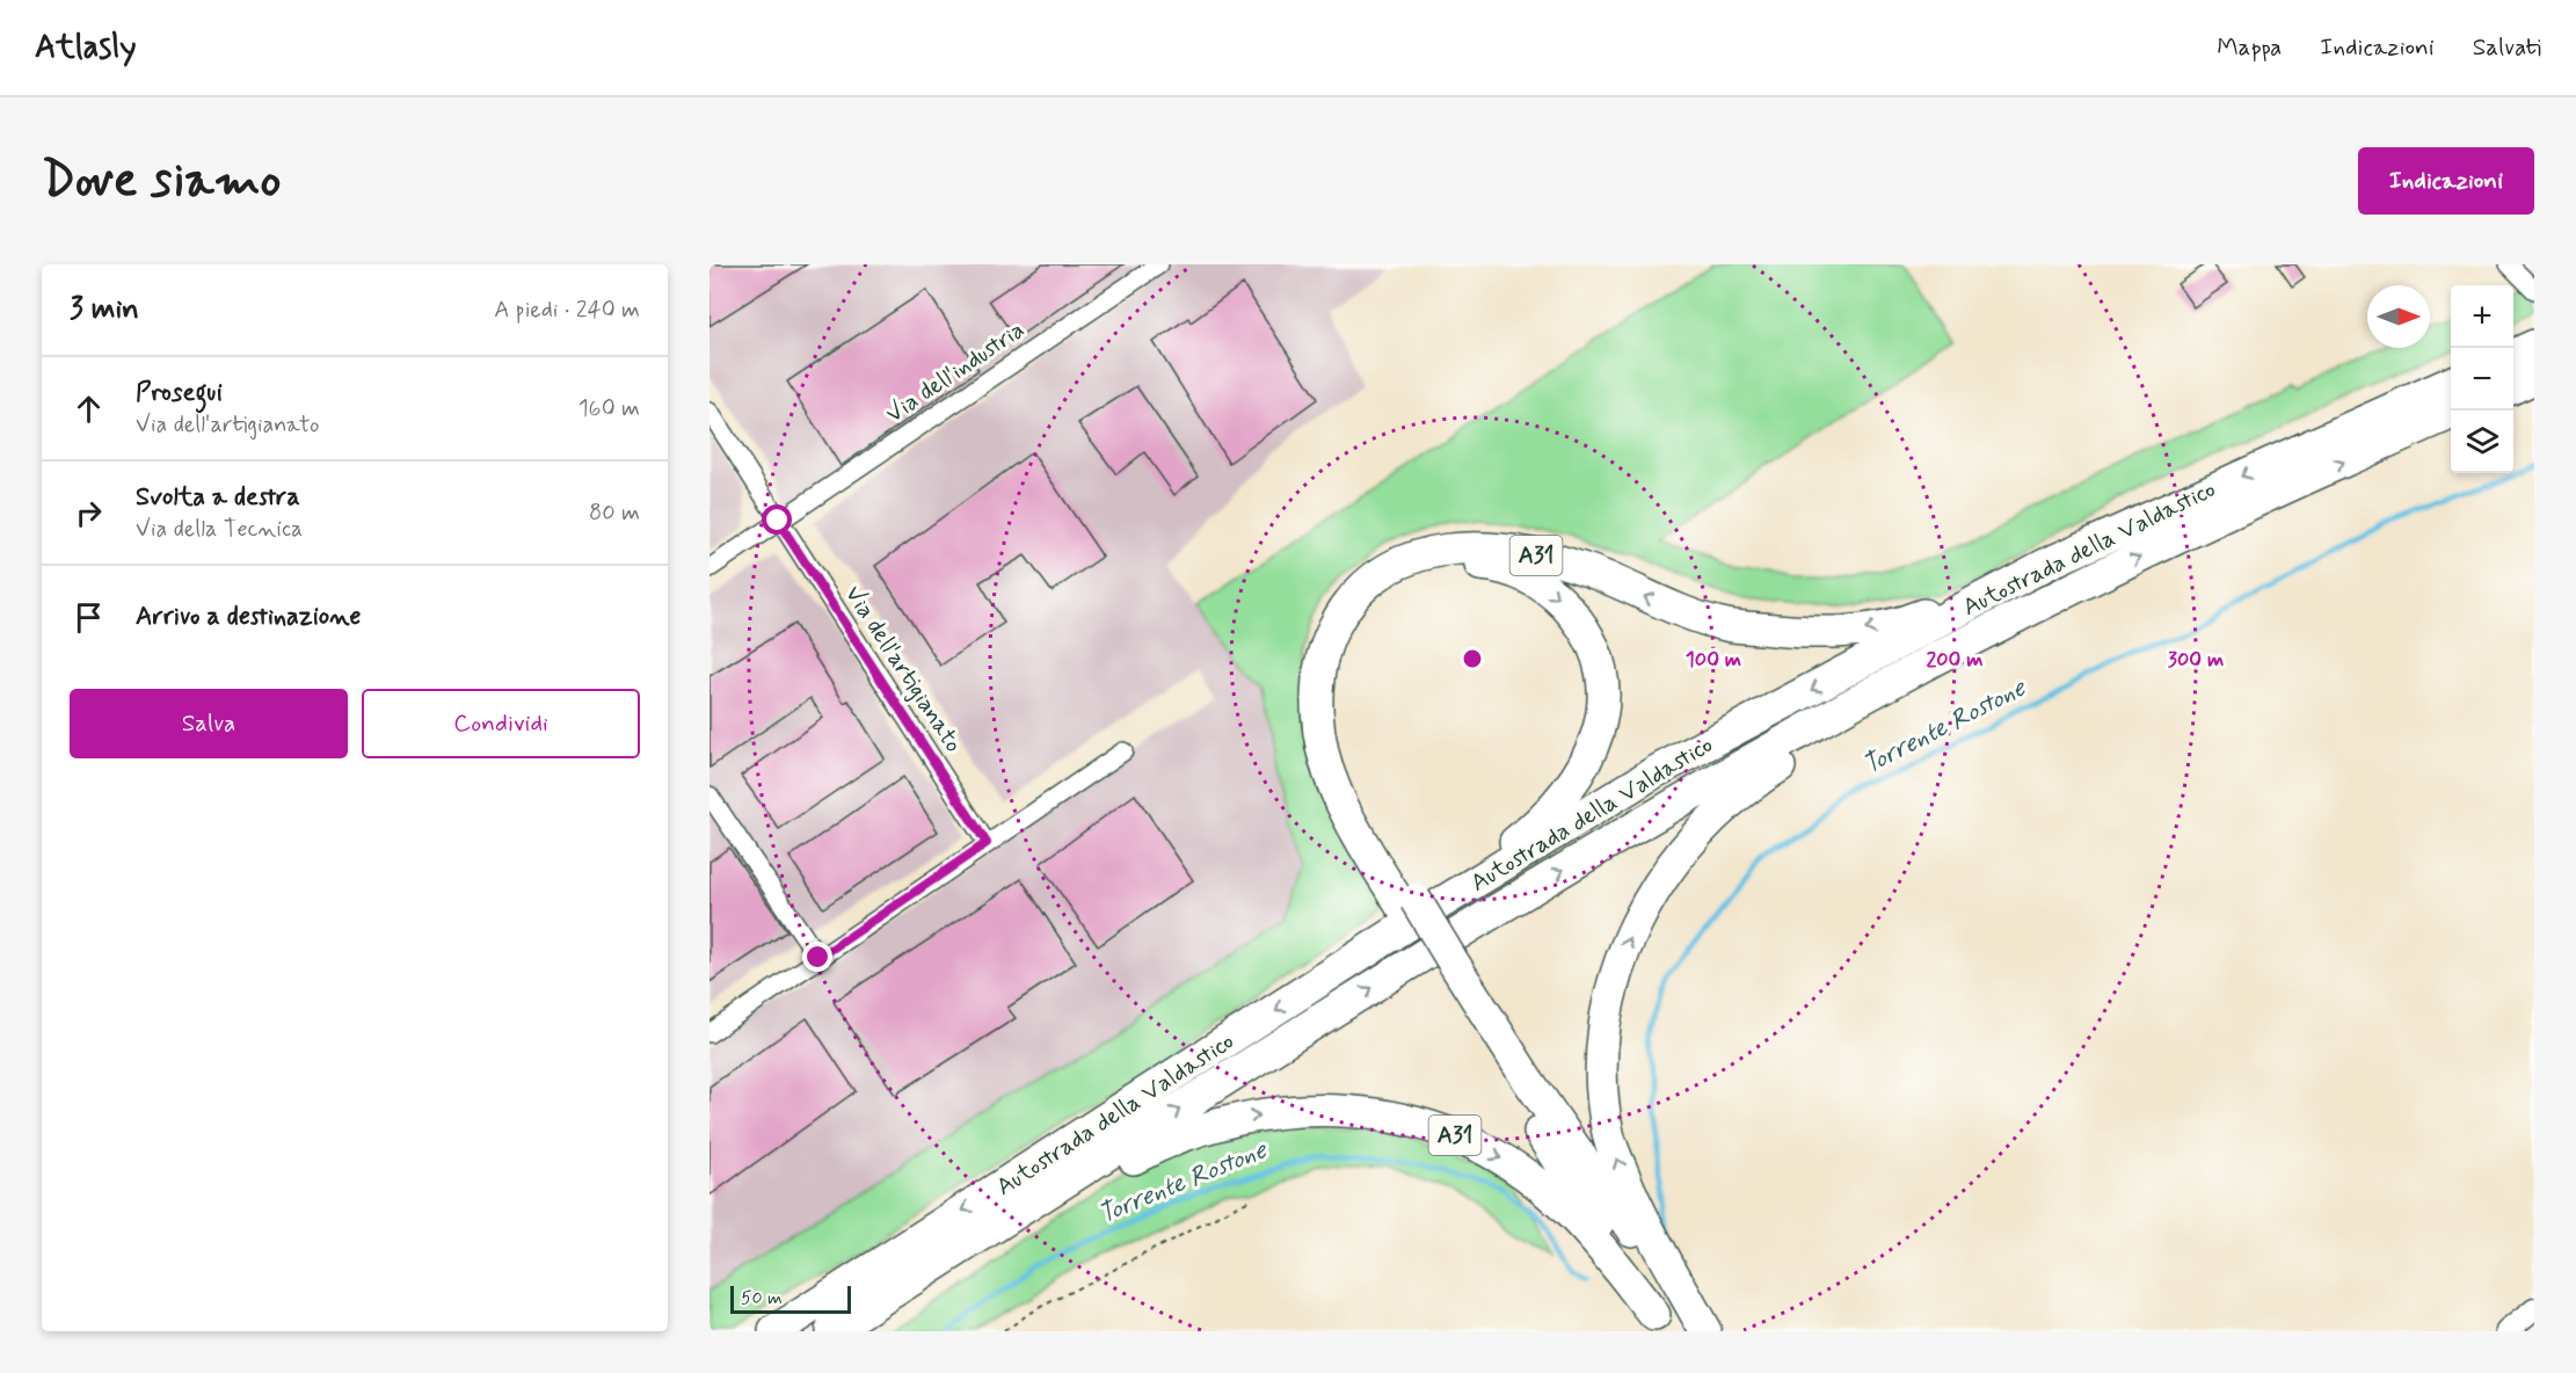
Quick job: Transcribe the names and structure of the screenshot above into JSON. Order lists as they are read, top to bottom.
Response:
{
  "streets": {
    "highway": ["Autostrada della Valdastico", "A31"],
    "street": ["Via dell'industria", "Via dell'artigianato"]
  },
  "crossings": [
    ["Via dell'industria", "Via dell'artigianato"],
    ["Autostrada della Valdastico", "A31"]
  ],
  "water": ["Torrente Rostone"],
  "scale_bar": "50 m",
  "north": "right",
  "page": {
    "header": "Atlasly",
    "nav": ["Mappa", "Indicazioni", "Salvati"],
    "buttons": [
      "Indicazioni",
      ["Salva", "Condividi"]
    ],
    "title": "Dove siamo",
    "heading": ["3 min", "A piedi · 240 m"],
    "map_buttons": ["+", "−"],
    "list": [
      ["Prosegui", "Via dell'artigianato", "160 m"],
      ["Svolta a destra", "Via della Tecnica", "80 m"],
      "Arrivo a destinazione"
    ],
    "scale": "50 m"
  },
  "rings": ["100 m", "200 m", "300 m"]
}
